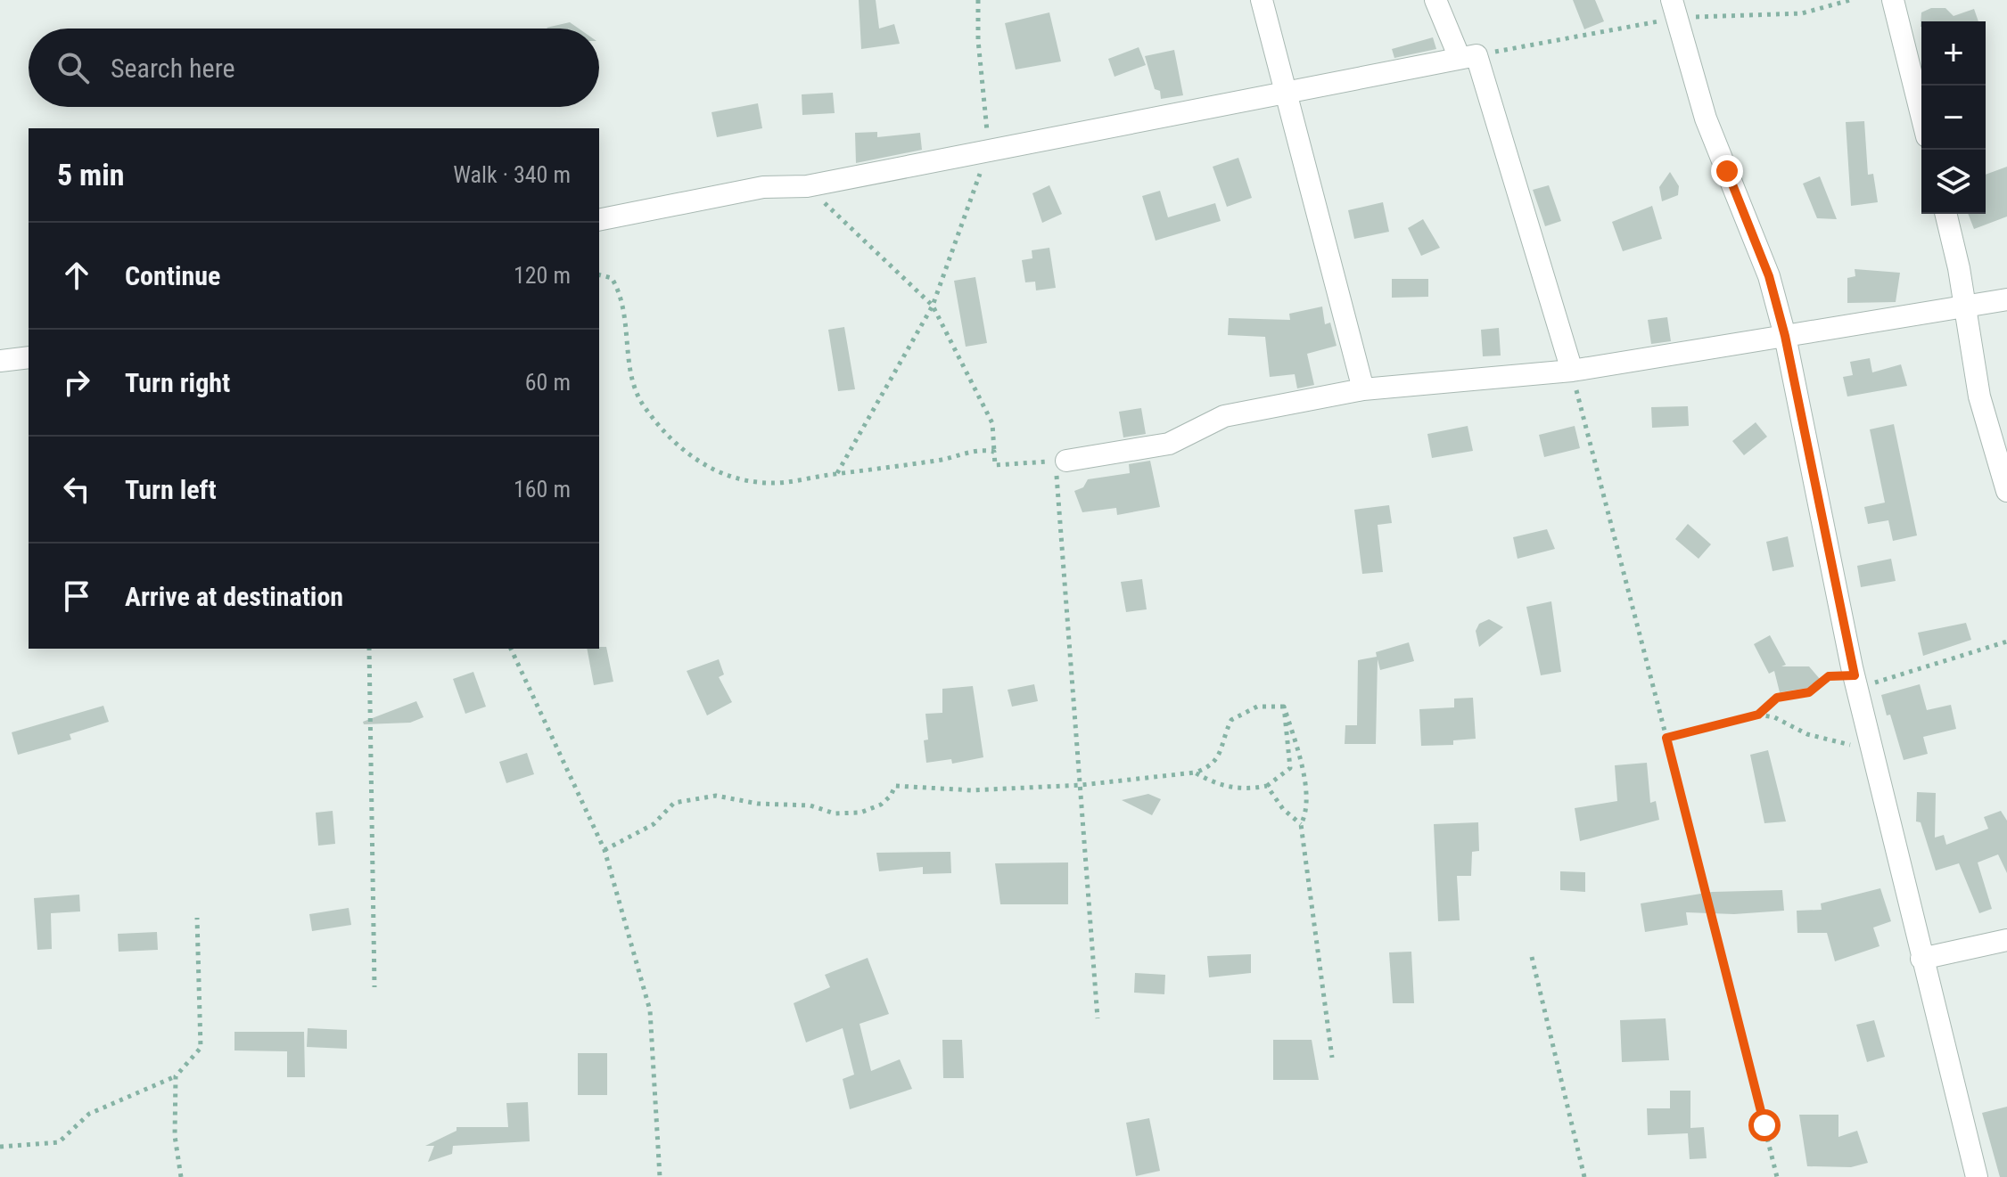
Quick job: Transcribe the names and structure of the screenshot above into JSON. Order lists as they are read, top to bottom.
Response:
{
  "page": {
    "map_buttons": ["+", "−"],
    "search": "Search here",
    "heading": ["5 min", "Walk · 340 m"],
    "list": [
      ["Continue", "120 m"],
      ["Turn right", "60 m"],
      ["Turn left", "160 m"],
      "Arrive at destination"
    ]
  }
}
